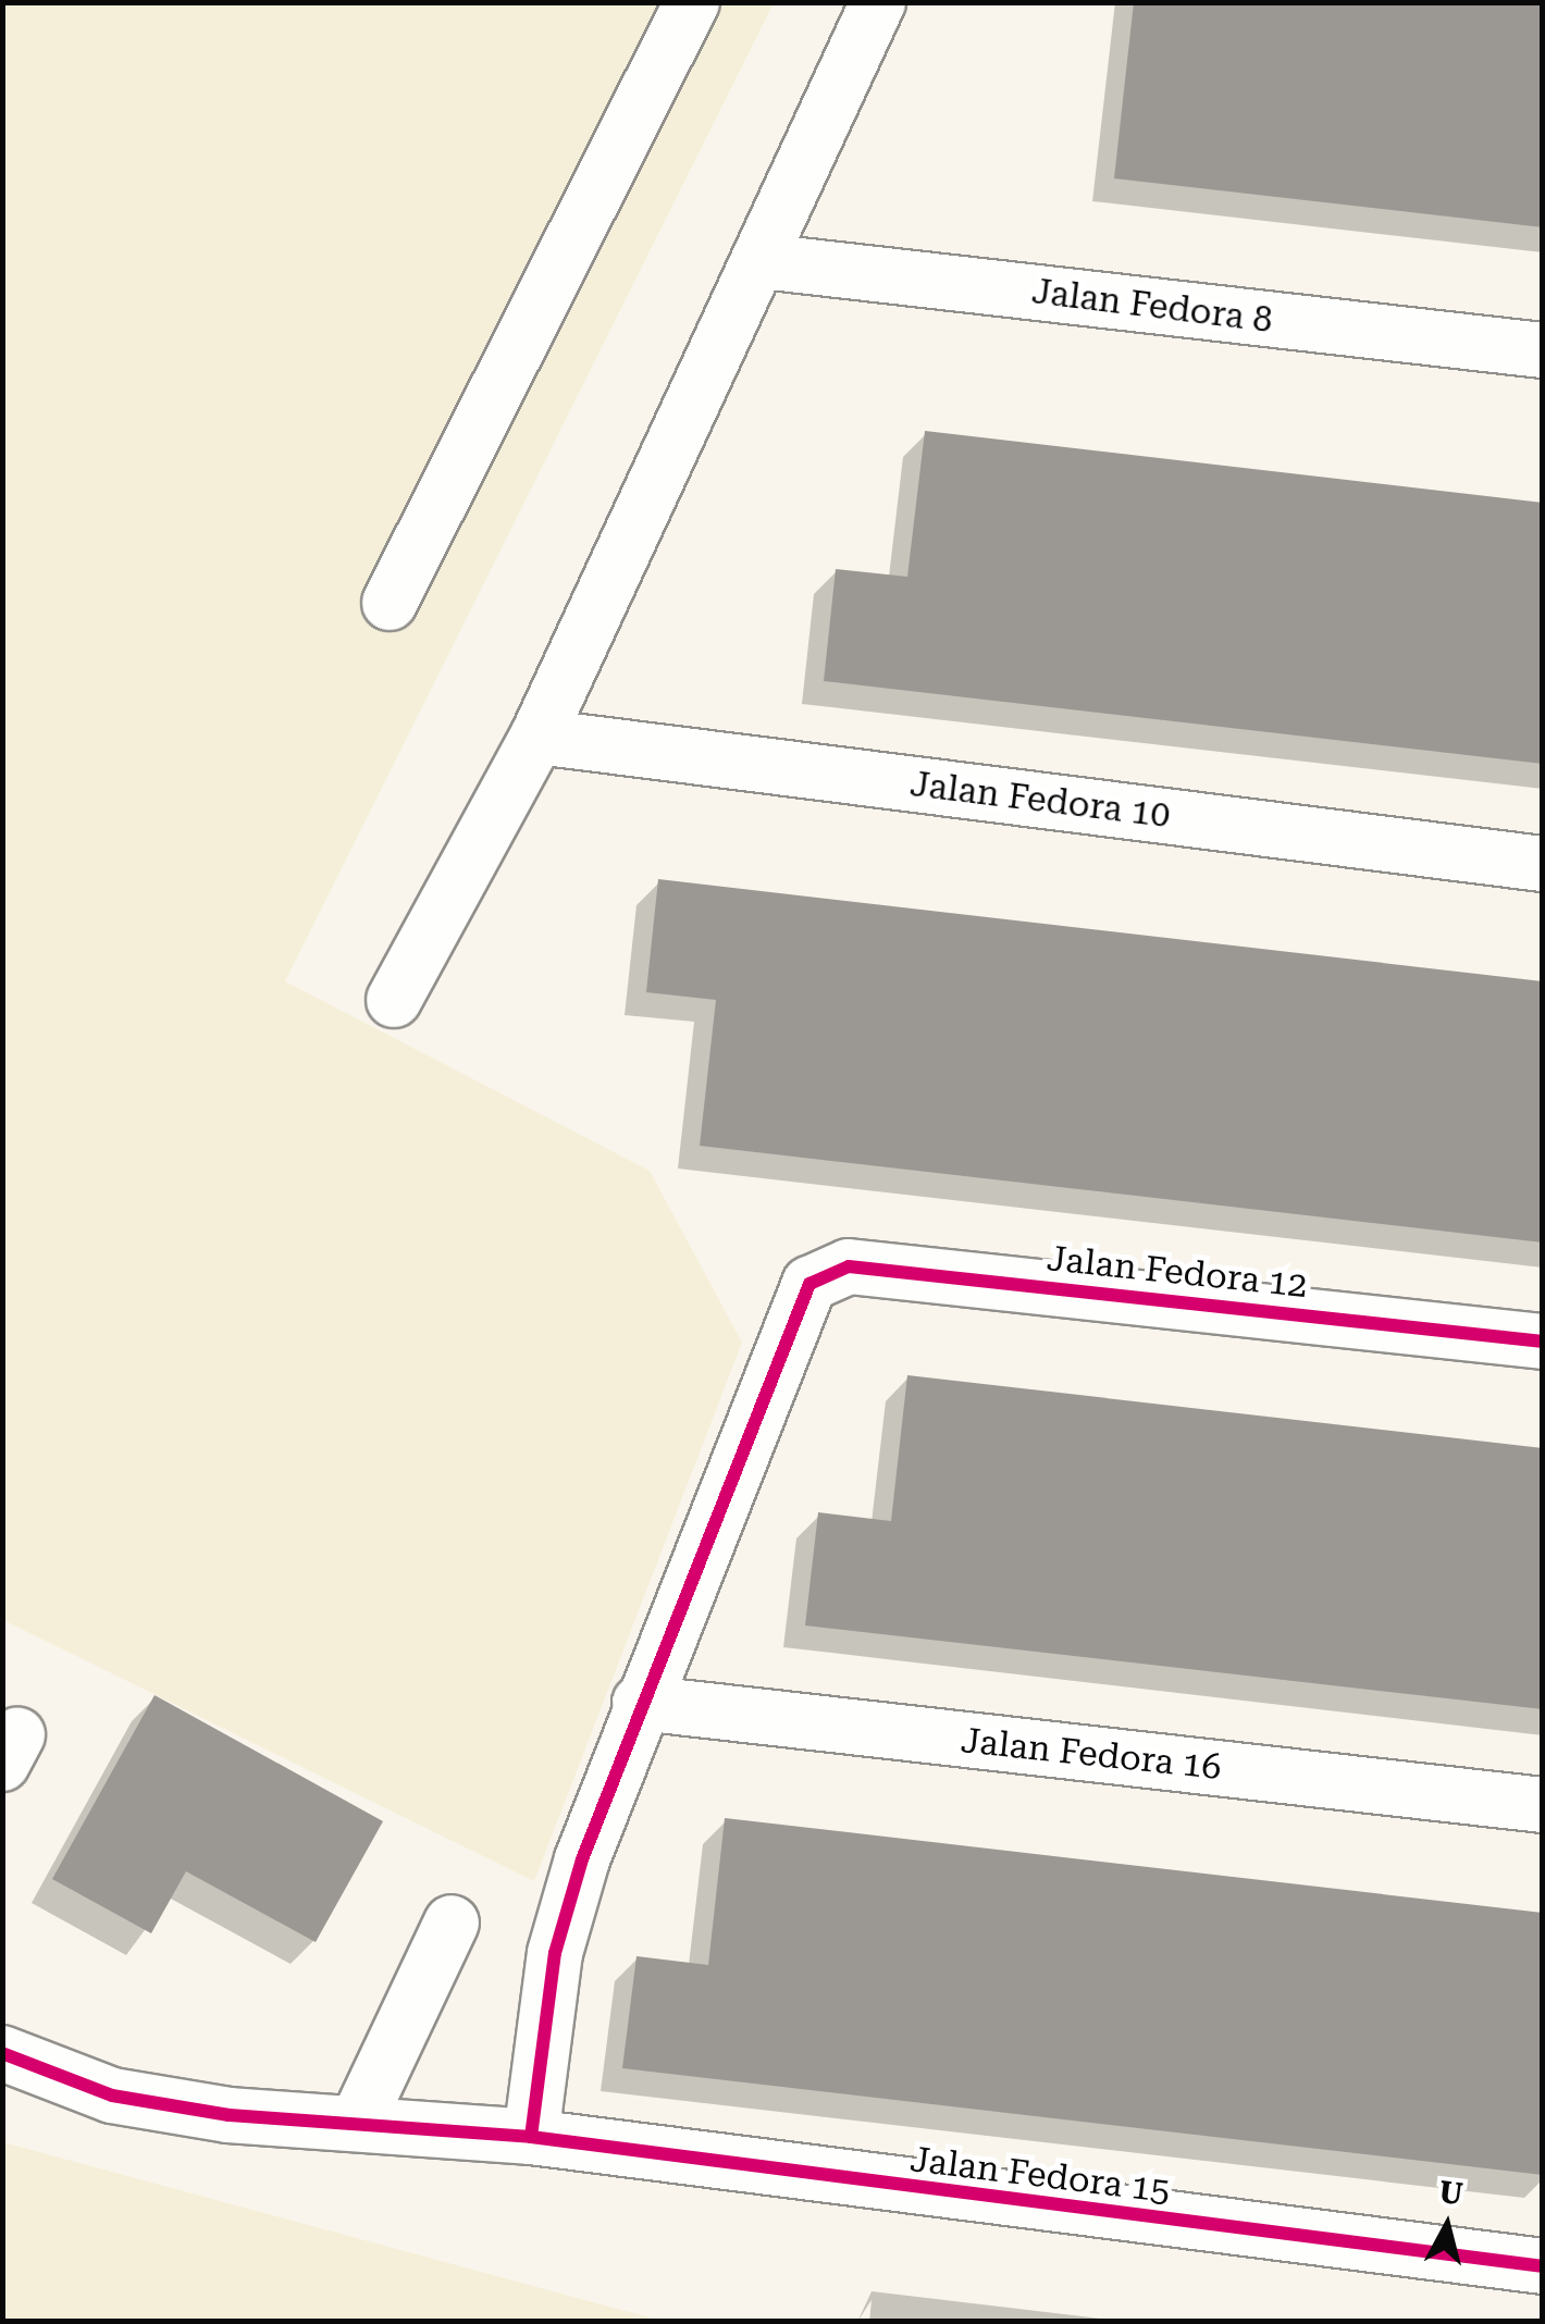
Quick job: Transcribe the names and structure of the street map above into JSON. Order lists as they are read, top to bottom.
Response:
{
  "streets": {
    "street": [
      "Jalan Fedora 8",
      "Jalan Fedora 10",
      "Jalan Fedora 12",
      "Jalan Fedora 16",
      "Jalan Fedora 15"
    ]
  },
  "crossings": [
    ["Jalan Fedora 12", "Jalan Fedora 16"]
  ],
  "north": "top"
}
